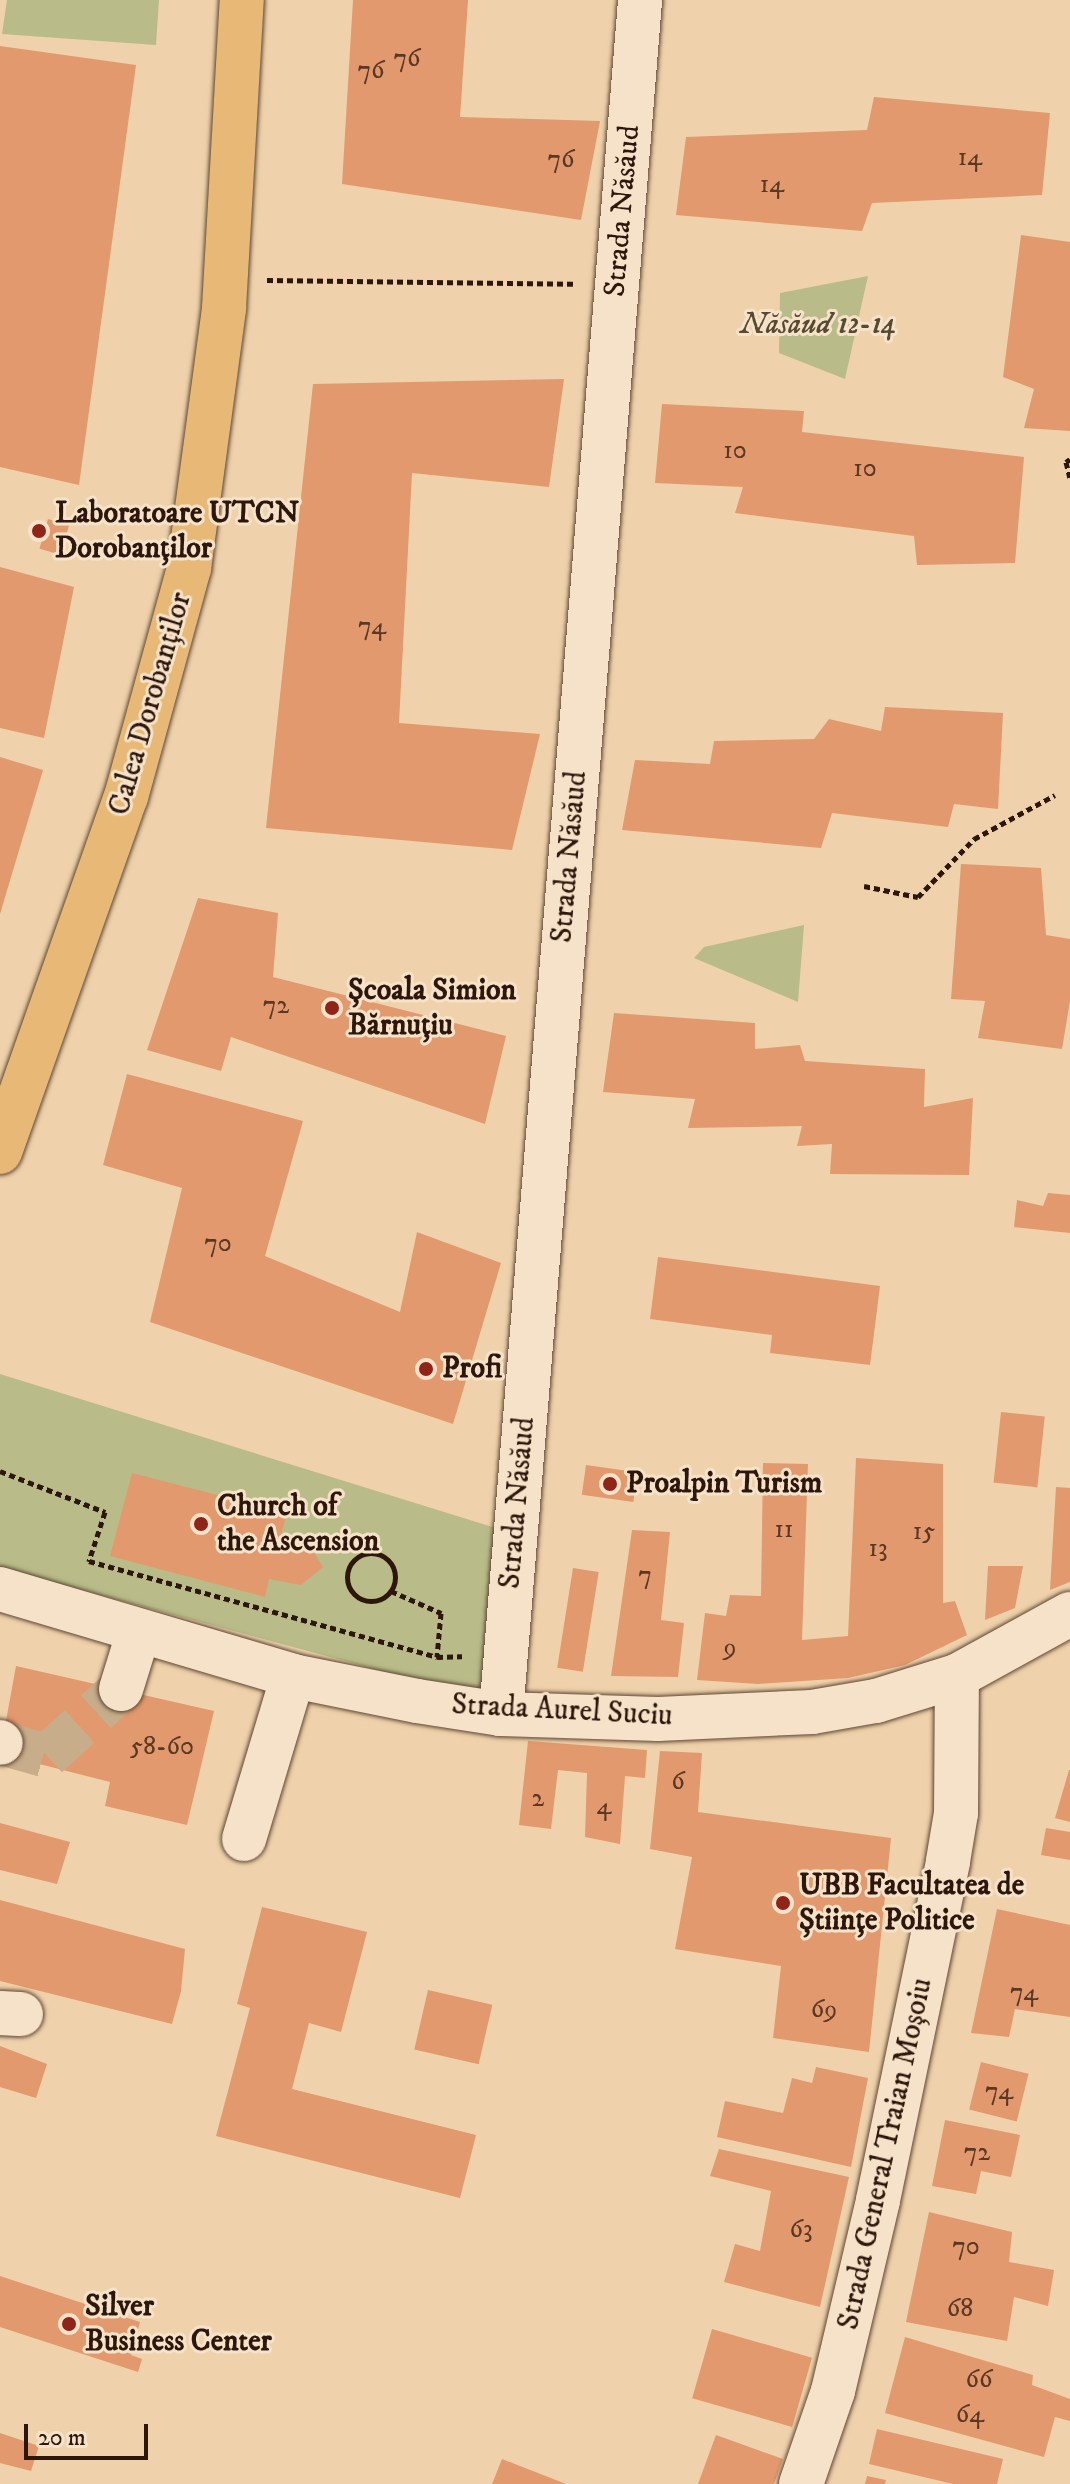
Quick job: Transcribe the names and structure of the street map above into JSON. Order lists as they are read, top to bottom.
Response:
{
  "streets": {
    "main road": ["Calea Dorobanților"],
    "street": ["Strada Năsăud", "Strada Aurel Suciu", "Strada General Traian Moșoiu"]
  },
  "crossings": [
    ["Strada Năsăud", "Strada Aurel Suciu"],
    ["Strada Aurel Suciu", "Strada General Traian Moșoiu"]
  ],
  "parks": ["Năsăud 12-14"],
  "places": [
    "Laboratoare UTCN Dorobanților",
    "Școala Simion Bărnuțiu",
    "Profi",
    "Proalpin Turism",
    "Church of the Ascension",
    "UBB Facultatea de Științe Politice",
    "Silver Business Center"
  ],
  "house_numbers": [
    "76",
    "76",
    "14",
    "76",
    "14",
    "10",
    "10",
    "74",
    "72",
    "70",
    "11",
    "15",
    "13",
    "7",
    "9",
    "58-60",
    "6",
    "2",
    "4",
    "74",
    "69",
    "74",
    "72",
    "63",
    "70",
    "68",
    "66",
    "64"
  ],
  "scale_bar": "20 m"
}
